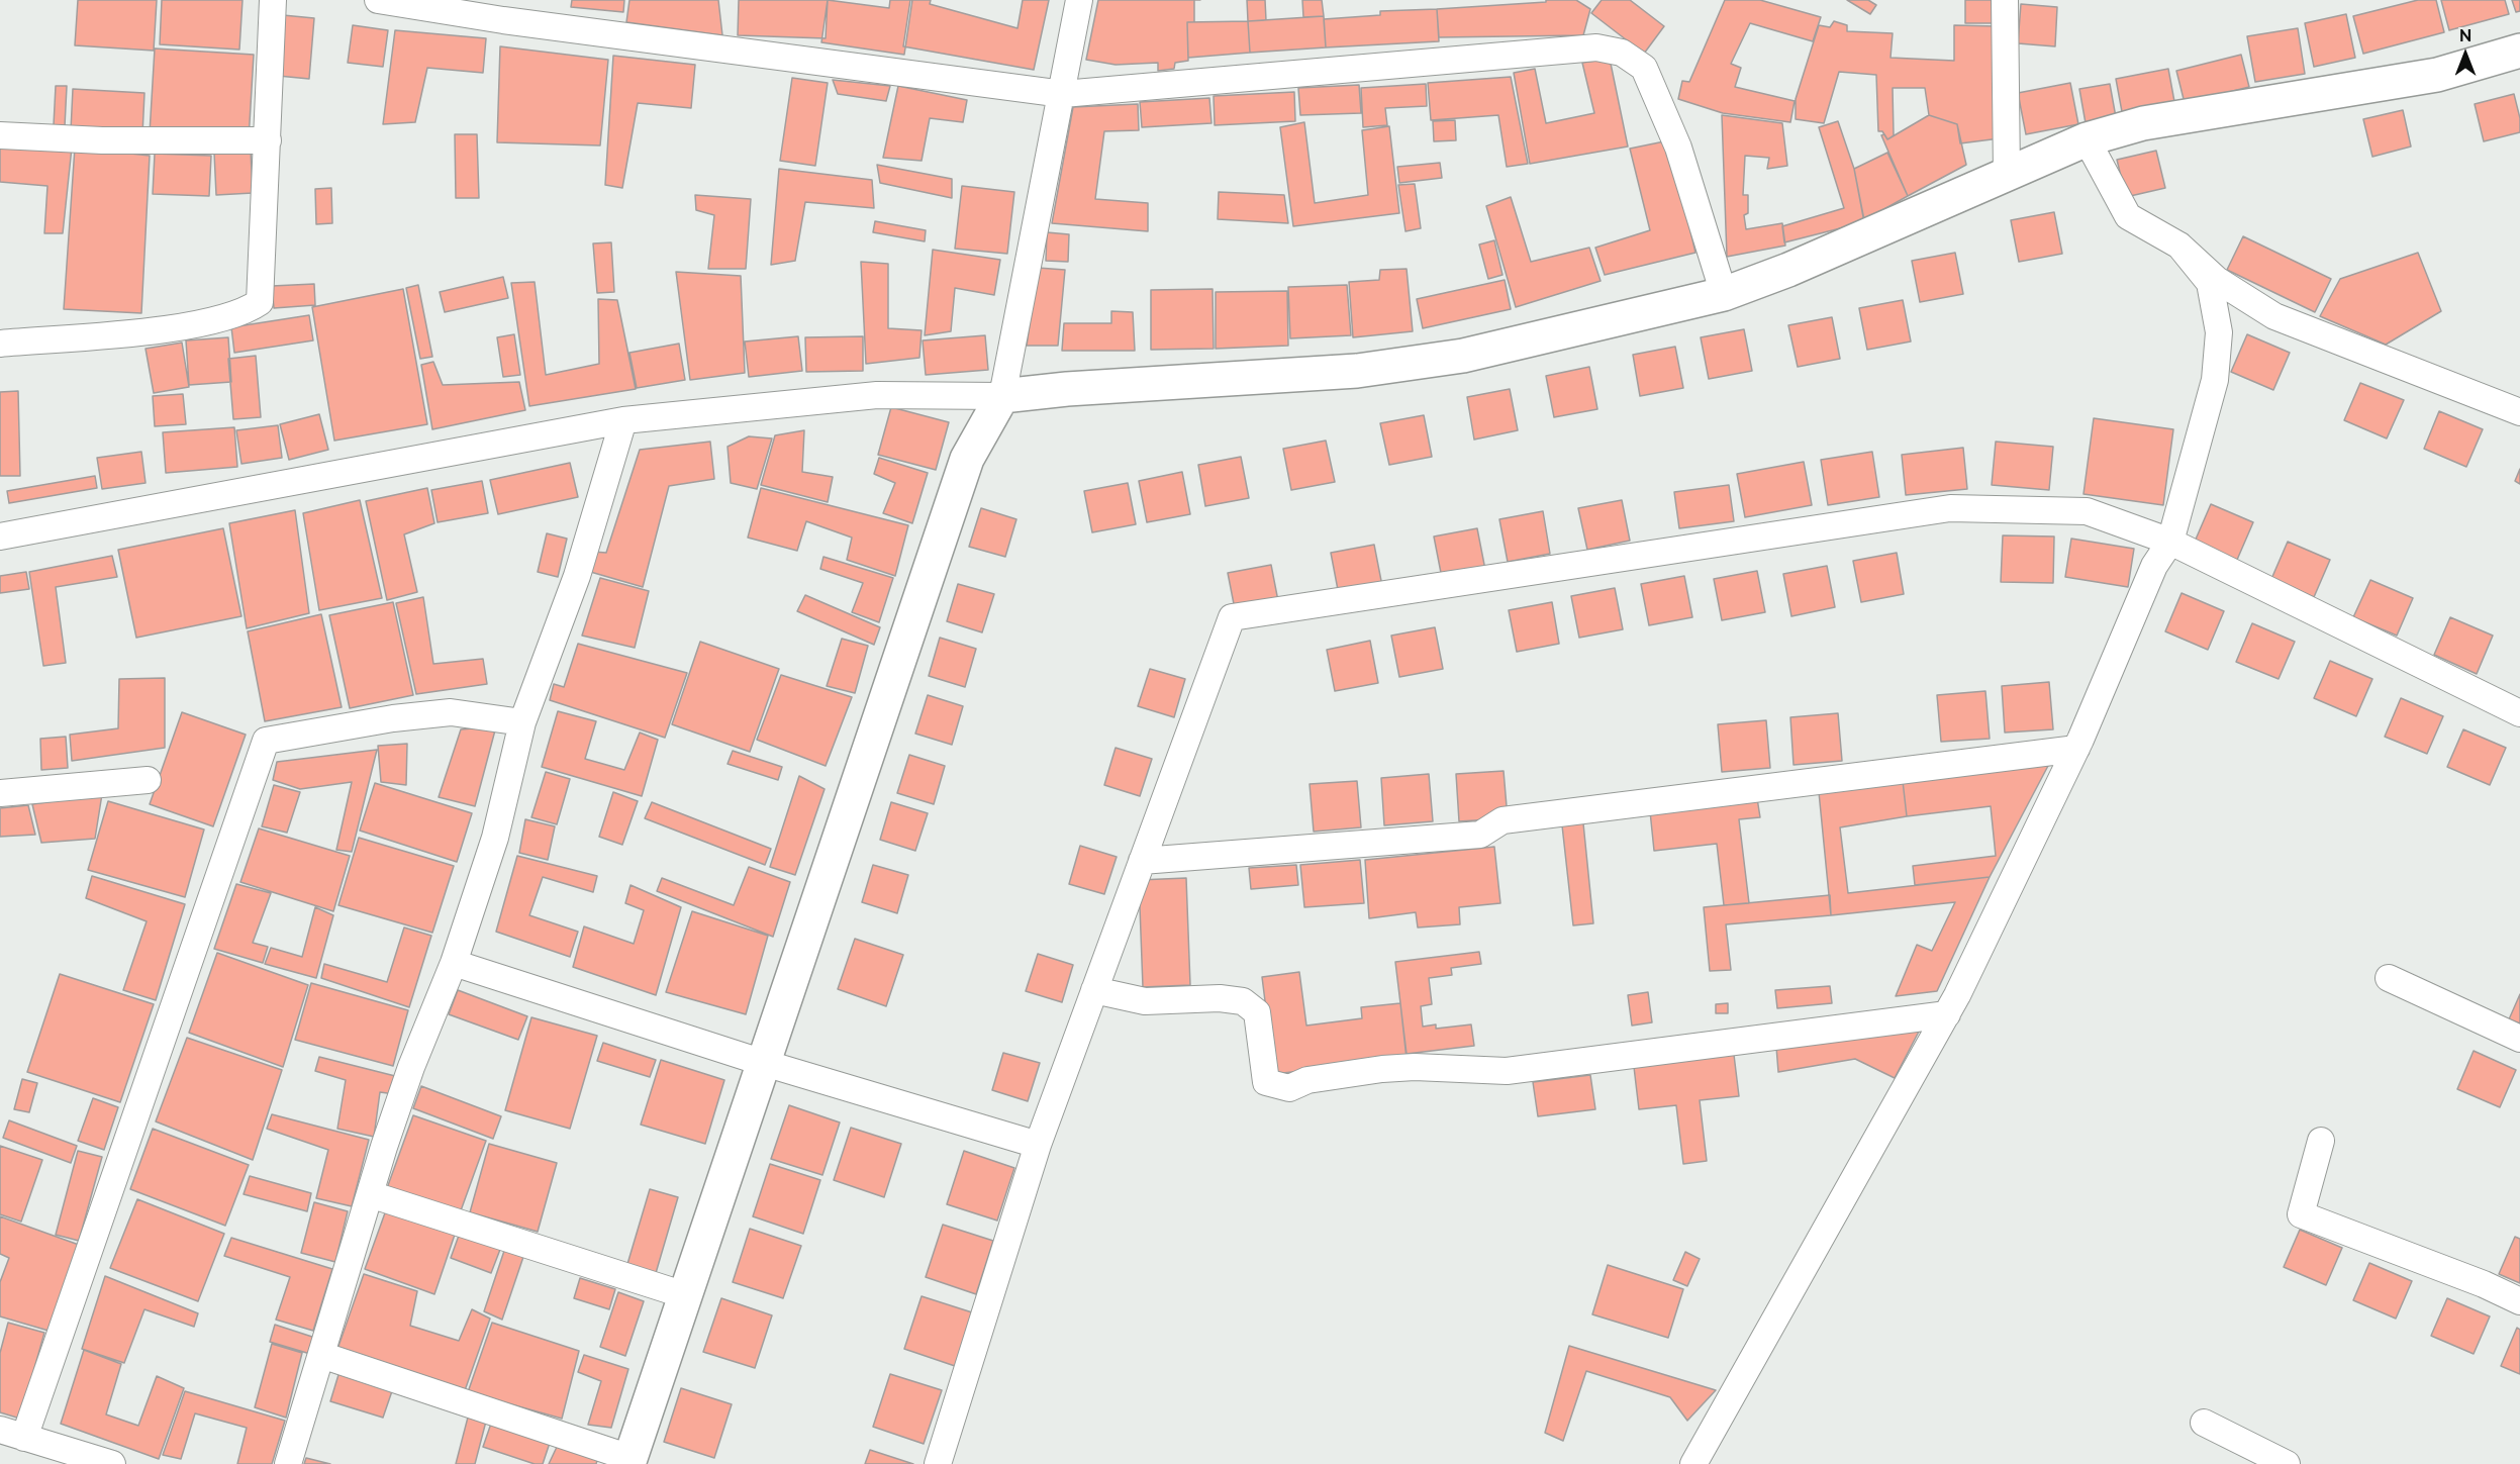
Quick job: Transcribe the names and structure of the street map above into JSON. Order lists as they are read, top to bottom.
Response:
{
  "north": "top"
}
